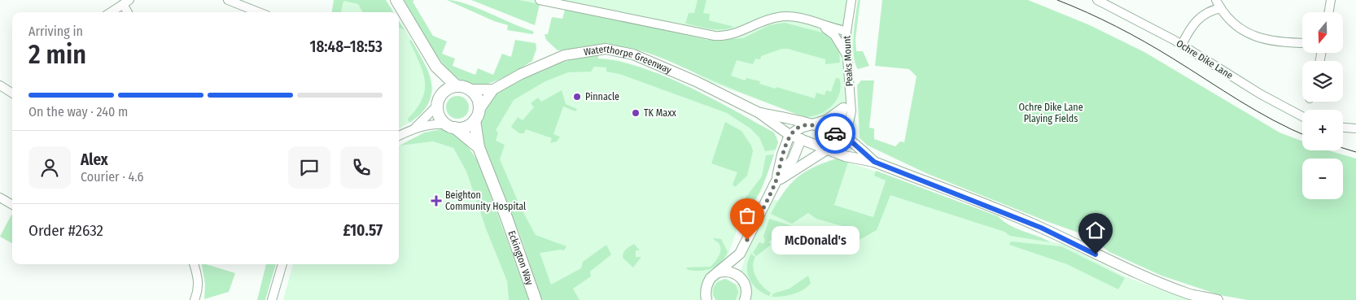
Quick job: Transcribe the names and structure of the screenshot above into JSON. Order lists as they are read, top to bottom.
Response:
{
  "streets": {
    "main road": ["Eckington Way"],
    "street": ["Ochre Dike Lane", "Peaks Mount", "Waterthorpe Greenway"]
  },
  "crossings": [
    ["Peaks Mount", "Waterthorpe Greenway"],
    ["Waterthorpe Greenway", "Eckington Way"]
  ],
  "parks": ["Ochre Dike Lane Playing Fields"],
  "places": {
    "other": ["Pinnacle", "TK Maxx", "McDonald's"],
    "health": ["Beighton Community Hospital"]
  },
  "north": "bottom",
  "page": {
    "map_buttons": ["+", "−"],
    "heading": ["2 min", "Arriving in", "18:48–18:53"],
    "panel": [
      "Alex",
      "Courier · 4.6",
      "Order #2632",
      "£10.57"
    ],
    "bar": "On the way · 240 m",
    "bubble": "McDonald's"
  }
}
